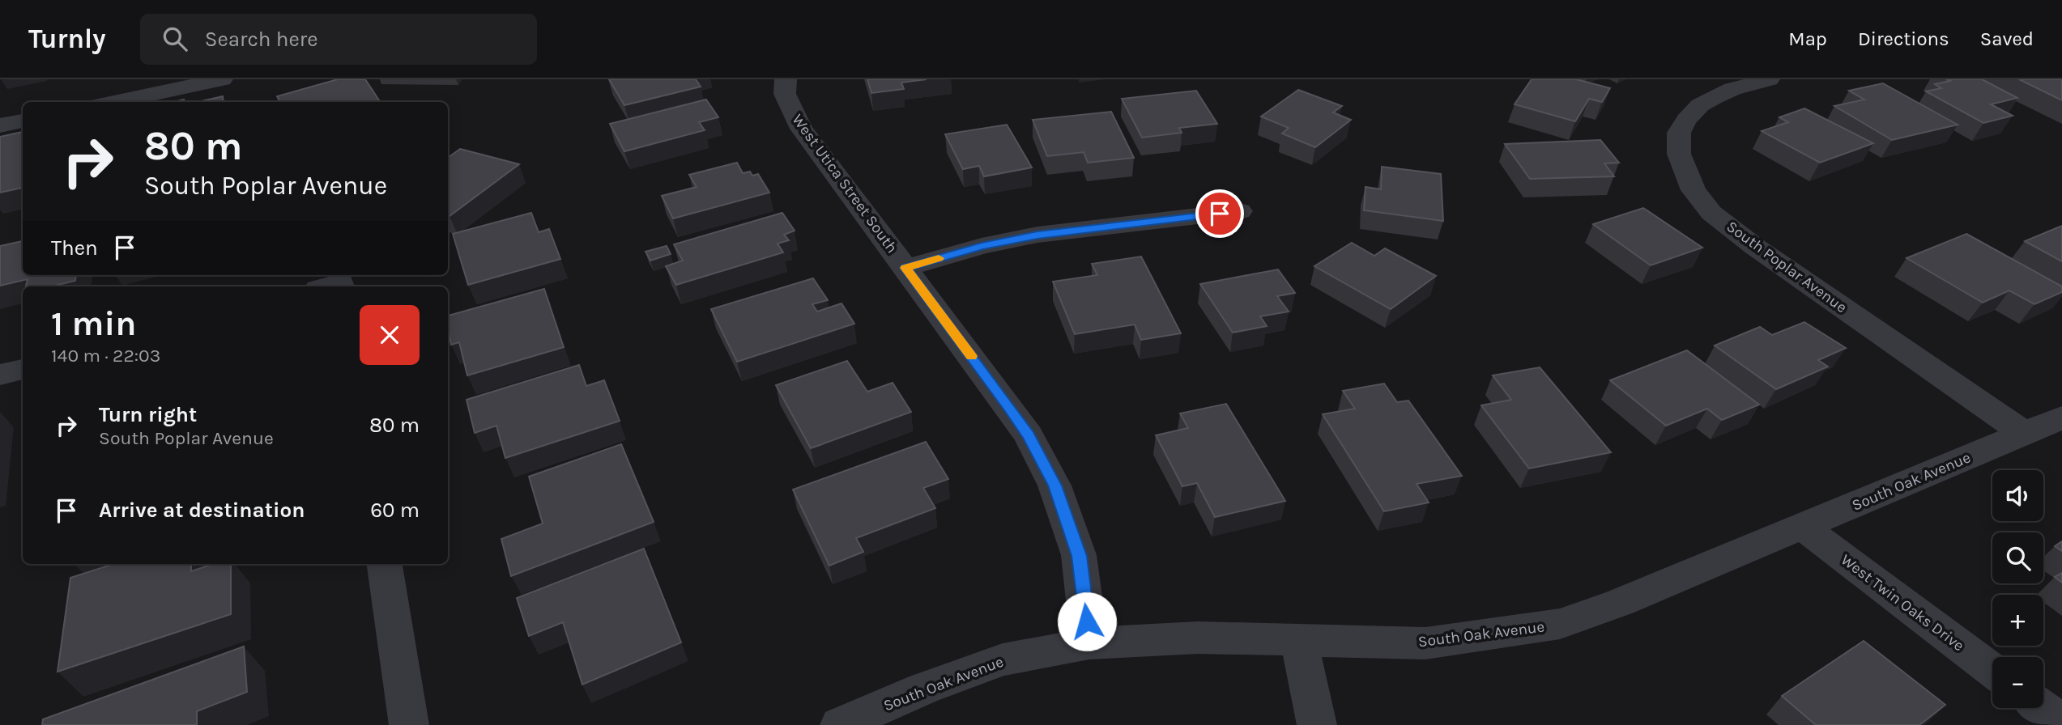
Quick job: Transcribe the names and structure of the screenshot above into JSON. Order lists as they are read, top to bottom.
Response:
{
  "streets": {
    "street": [
      "West Utica Street South",
      "South Poplar Avenue",
      "South Oak Avenue",
      "West Twin Oaks Drive"
    ]
  },
  "crossings": [
    ["West Utica Street South", "South Oak Avenue"],
    ["South Poplar Avenue", "South Oak Avenue"],
    ["South Oak Avenue", "West Twin Oaks Drive"]
  ],
  "page": {
    "header": "Turnly",
    "search": "Search here",
    "nav": ["Map", "Directions", "Saved"],
    "turn": ["80 m", "South Poplar Avenue"],
    "then": "Then",
    "heading": ["1 min", "140 m · 22:03"],
    "list": [
      {
        "name": "Turn right",
        "note": "South Poplar Avenue",
        "value": "80 m"
      },
      {
        "name": "Arrive at destination",
        "value": "60 m"
      }
    ],
    "map_buttons": ["+", "−"]
  }
}
